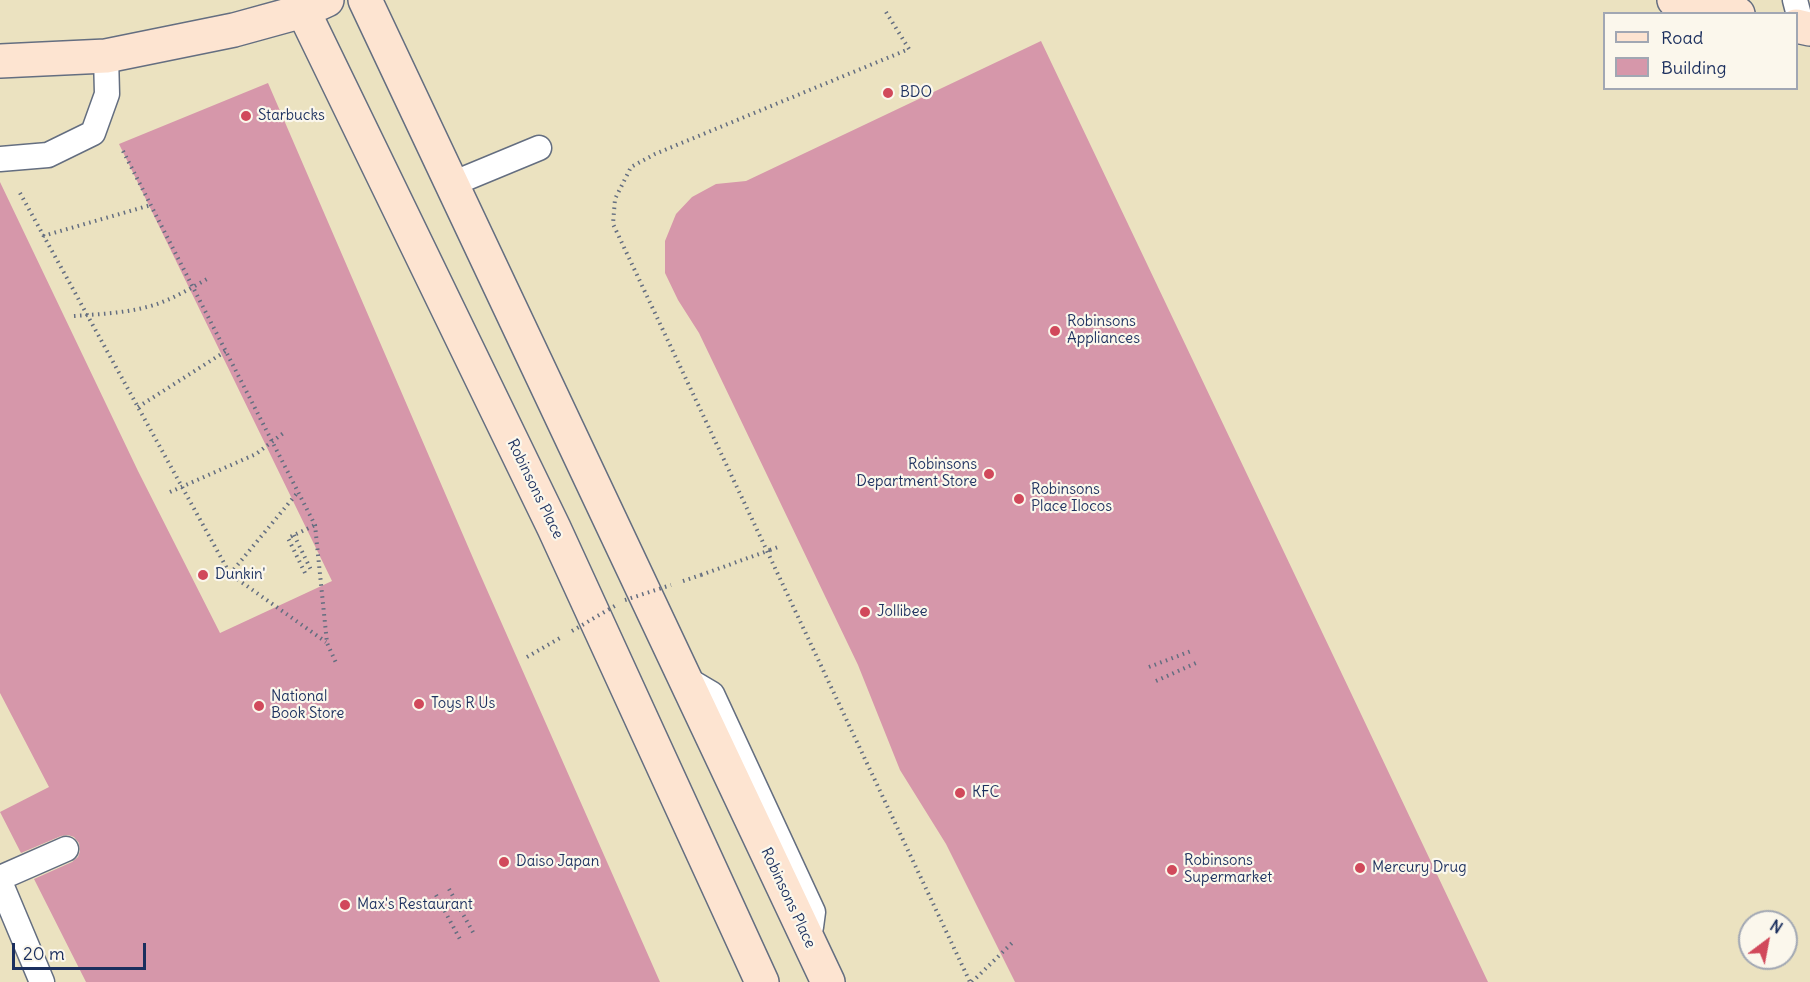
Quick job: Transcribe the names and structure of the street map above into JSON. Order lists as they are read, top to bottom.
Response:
{
  "streets": {
    "street": ["Robinsons Place"]
  },
  "places": [
    "BDO",
    "Starbucks",
    "Robinsons Appliances",
    "Robinsons Department Store",
    "Robinsons Place Ilocos",
    "Dunkin'",
    "Jollibee",
    "Toys R Us",
    "National Book Store",
    "KFC",
    "Daiso Japan",
    "Mercury Drug",
    "Robinsons Supermarket",
    "Max's Restaurant"
  ],
  "legend": ["Road", "Building"],
  "scale_bar": "20 m",
  "north": "top right"
}
